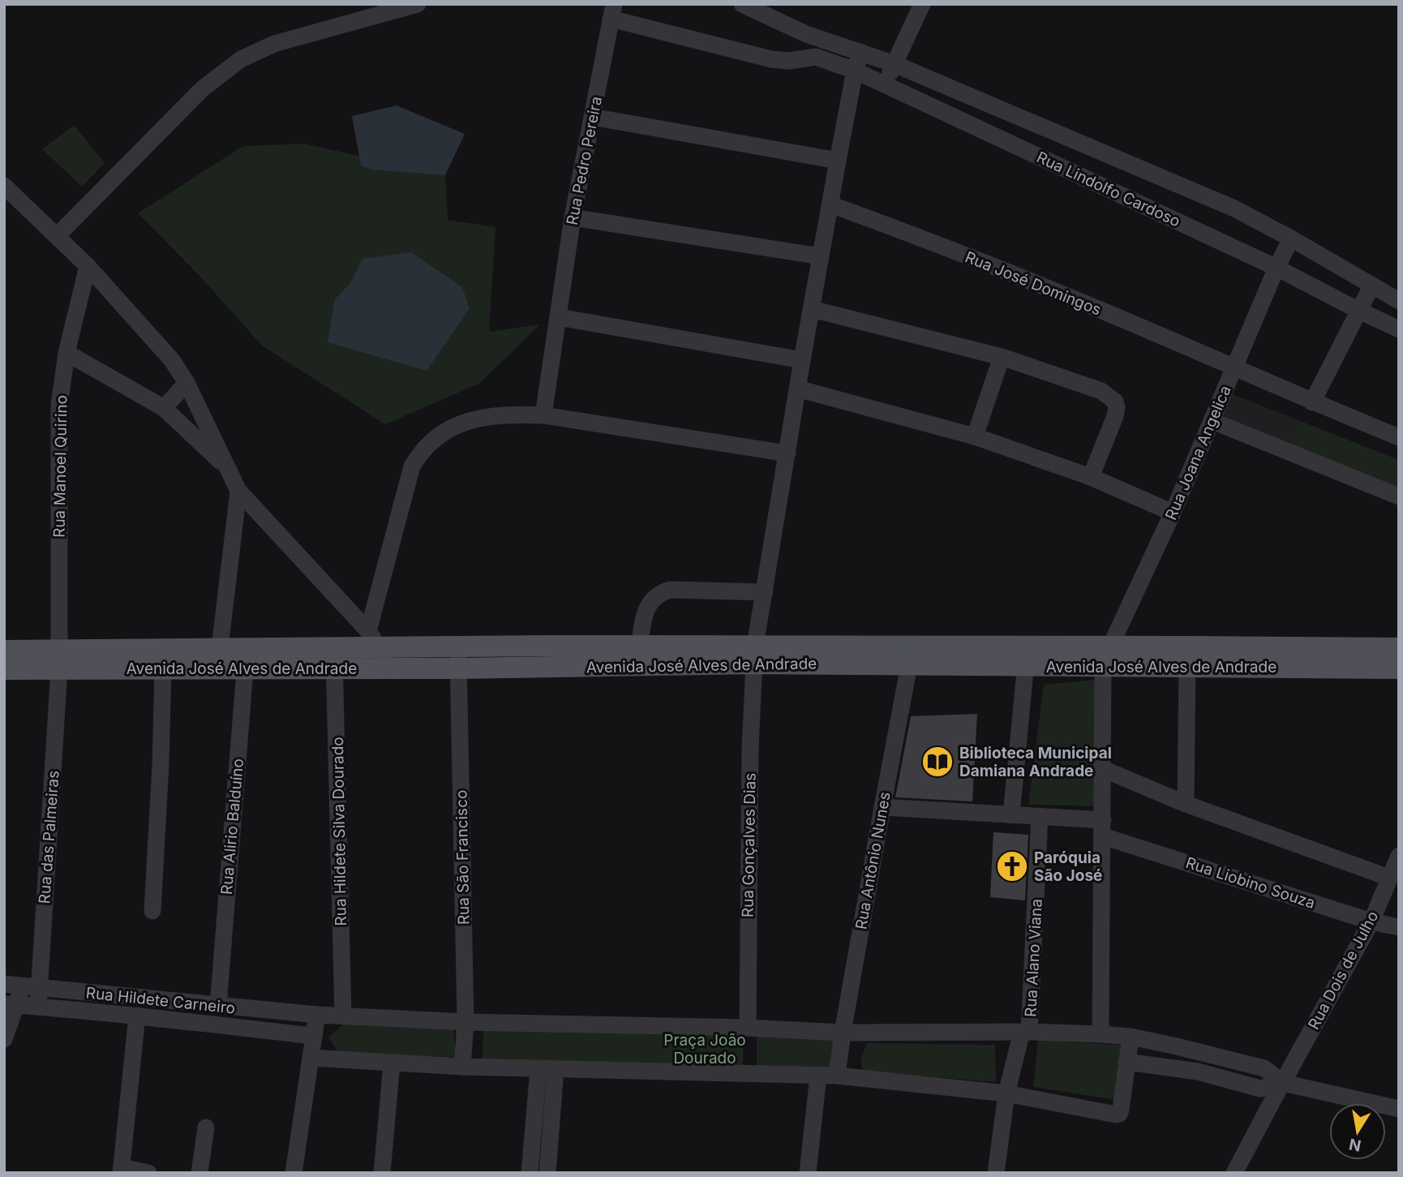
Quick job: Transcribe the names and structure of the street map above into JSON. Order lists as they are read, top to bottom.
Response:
{
  "streets": {
    "main road": ["Avenida José Alves de Andrade"],
    "street": [
      "Rua Pedro Pereira",
      "Rua Lindolfo Cardoso",
      "Rua José Domingos",
      "Rua Joana Angelica",
      "Rua Manoel Quirino",
      "Rua Alirio Balduíno",
      "Rua Hildete Silva Dourado",
      "Rua das Palmeiras",
      "Rua Gonçalves Dias",
      "Rua São Francisco",
      "Rua Antônio Nunes",
      "Rua Liobino Souza",
      "Rua Alano Viana",
      "Rua Dois de Julho",
      "Rua Hildete Carneiro"
    ]
  },
  "crossings": [
    ["Rua Lindolfo Cardoso", "Rua Joana Angelica"],
    ["Rua José Domingos", "Rua Joana Angelica"],
    ["Rua Joana Angelica", "Avenida José Alves de Andrade"],
    ["Rua Manoel Quirino", "Avenida José Alves de Andrade"],
    ["Rua Manoel Quirino", "Rua das Palmeiras"],
    ["Avenida José Alves de Andrade", "Rua Alirio Balduíno"],
    ["Avenida José Alves de Andrade", "Rua Hildete Silva Dourado"],
    ["Avenida José Alves de Andrade", "Rua das Palmeiras"],
    ["Avenida José Alves de Andrade", "Rua Gonçalves Dias"],
    ["Avenida José Alves de Andrade", "Rua São Francisco"],
    ["Avenida José Alves de Andrade", "Rua Antônio Nunes"],
    ["Rua Alirio Balduíno", "Rua Hildete Carneiro"],
    ["Rua das Palmeiras", "Rua Hildete Carneiro"],
    ["Rua Antônio Nunes", "Rua Liobino Souza"],
    ["Rua Liobino Souza", "Rua Alano Viana"],
    ["Rua Liobino Souza", "Rua Dois de Julho"]
  ],
  "parks": ["Praça João Dourado"],
  "places": {
    "library": ["Biblioteca Municipal Damiana Andrade"],
    "church": ["Paróquia São José"]
  },
  "north": "bottom"
}
